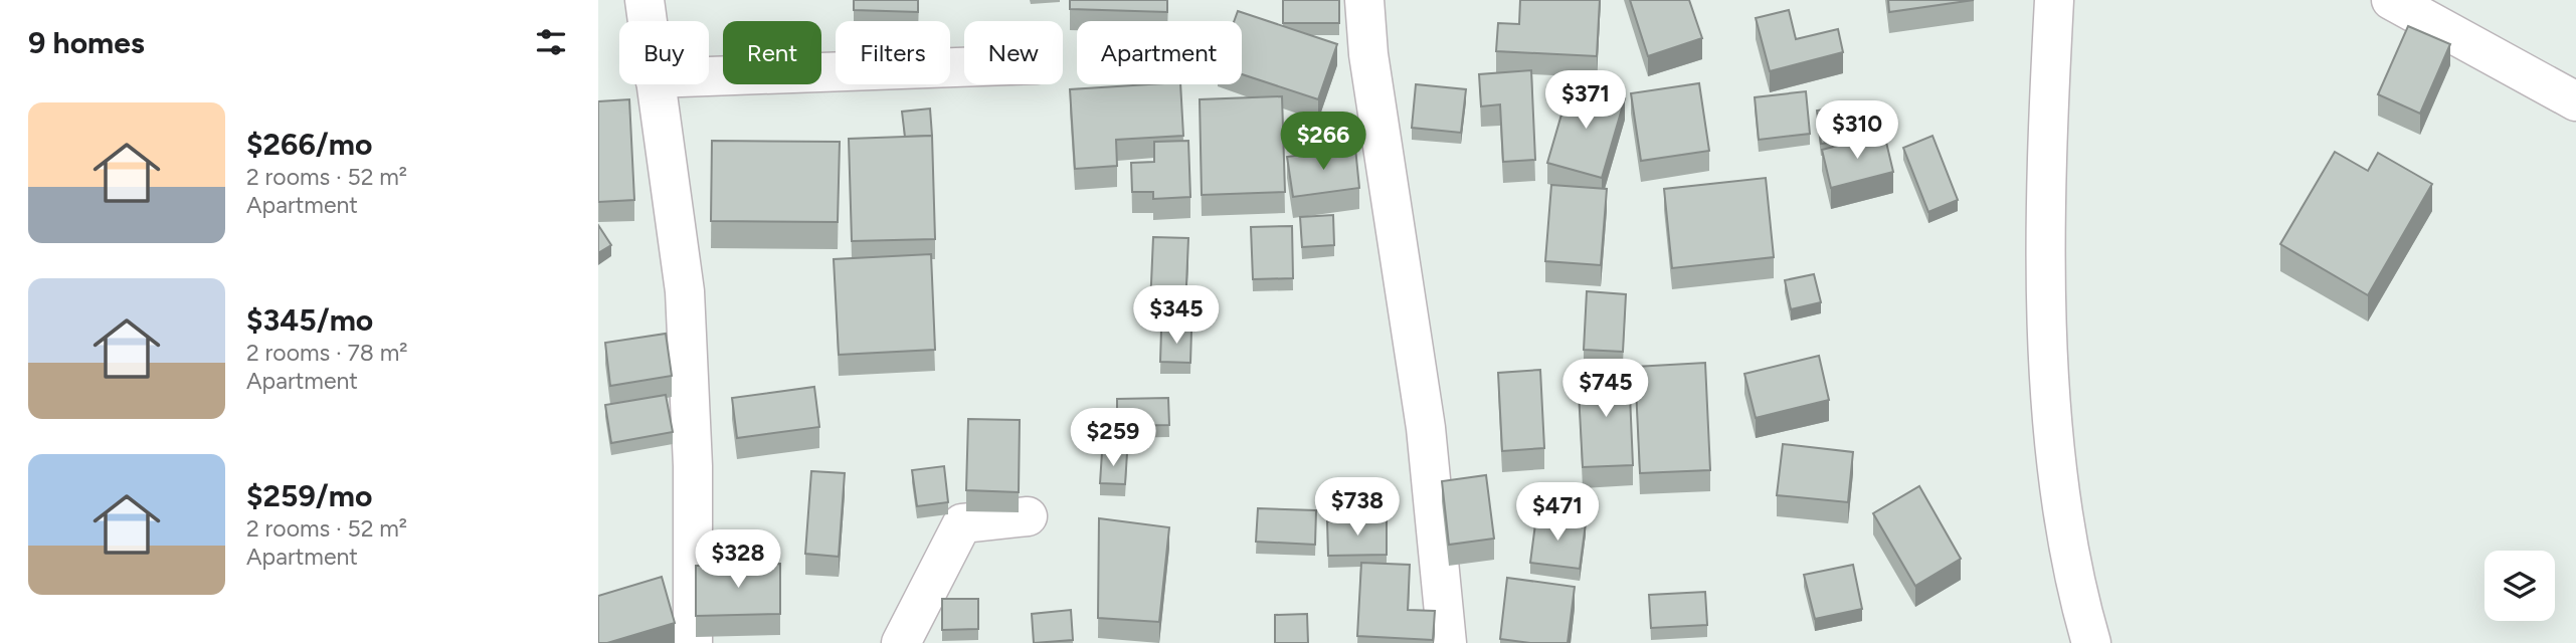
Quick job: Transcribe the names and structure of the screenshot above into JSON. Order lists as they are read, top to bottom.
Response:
{
  "page": {
    "heading": "9 homes",
    "chip": [
      "Buy",
      "Rent",
      "Filters",
      "New",
      "Apartment"
    ],
    "price": [
      "$371",
      "$310",
      "$266",
      "$345",
      "$745",
      "$259",
      "$738",
      "$471",
      "$328"
    ],
    "list": [
      {
        "name": "$266/mo",
        "note": "2 rooms · 52 m² · Apartment"
      },
      {
        "name": "$345/mo",
        "note": "2 rooms · 78 m² · Apartment"
      },
      {
        "name": "$259/mo",
        "note": "2 rooms · 52 m² · Apartment"
      }
    ]
  }
}
